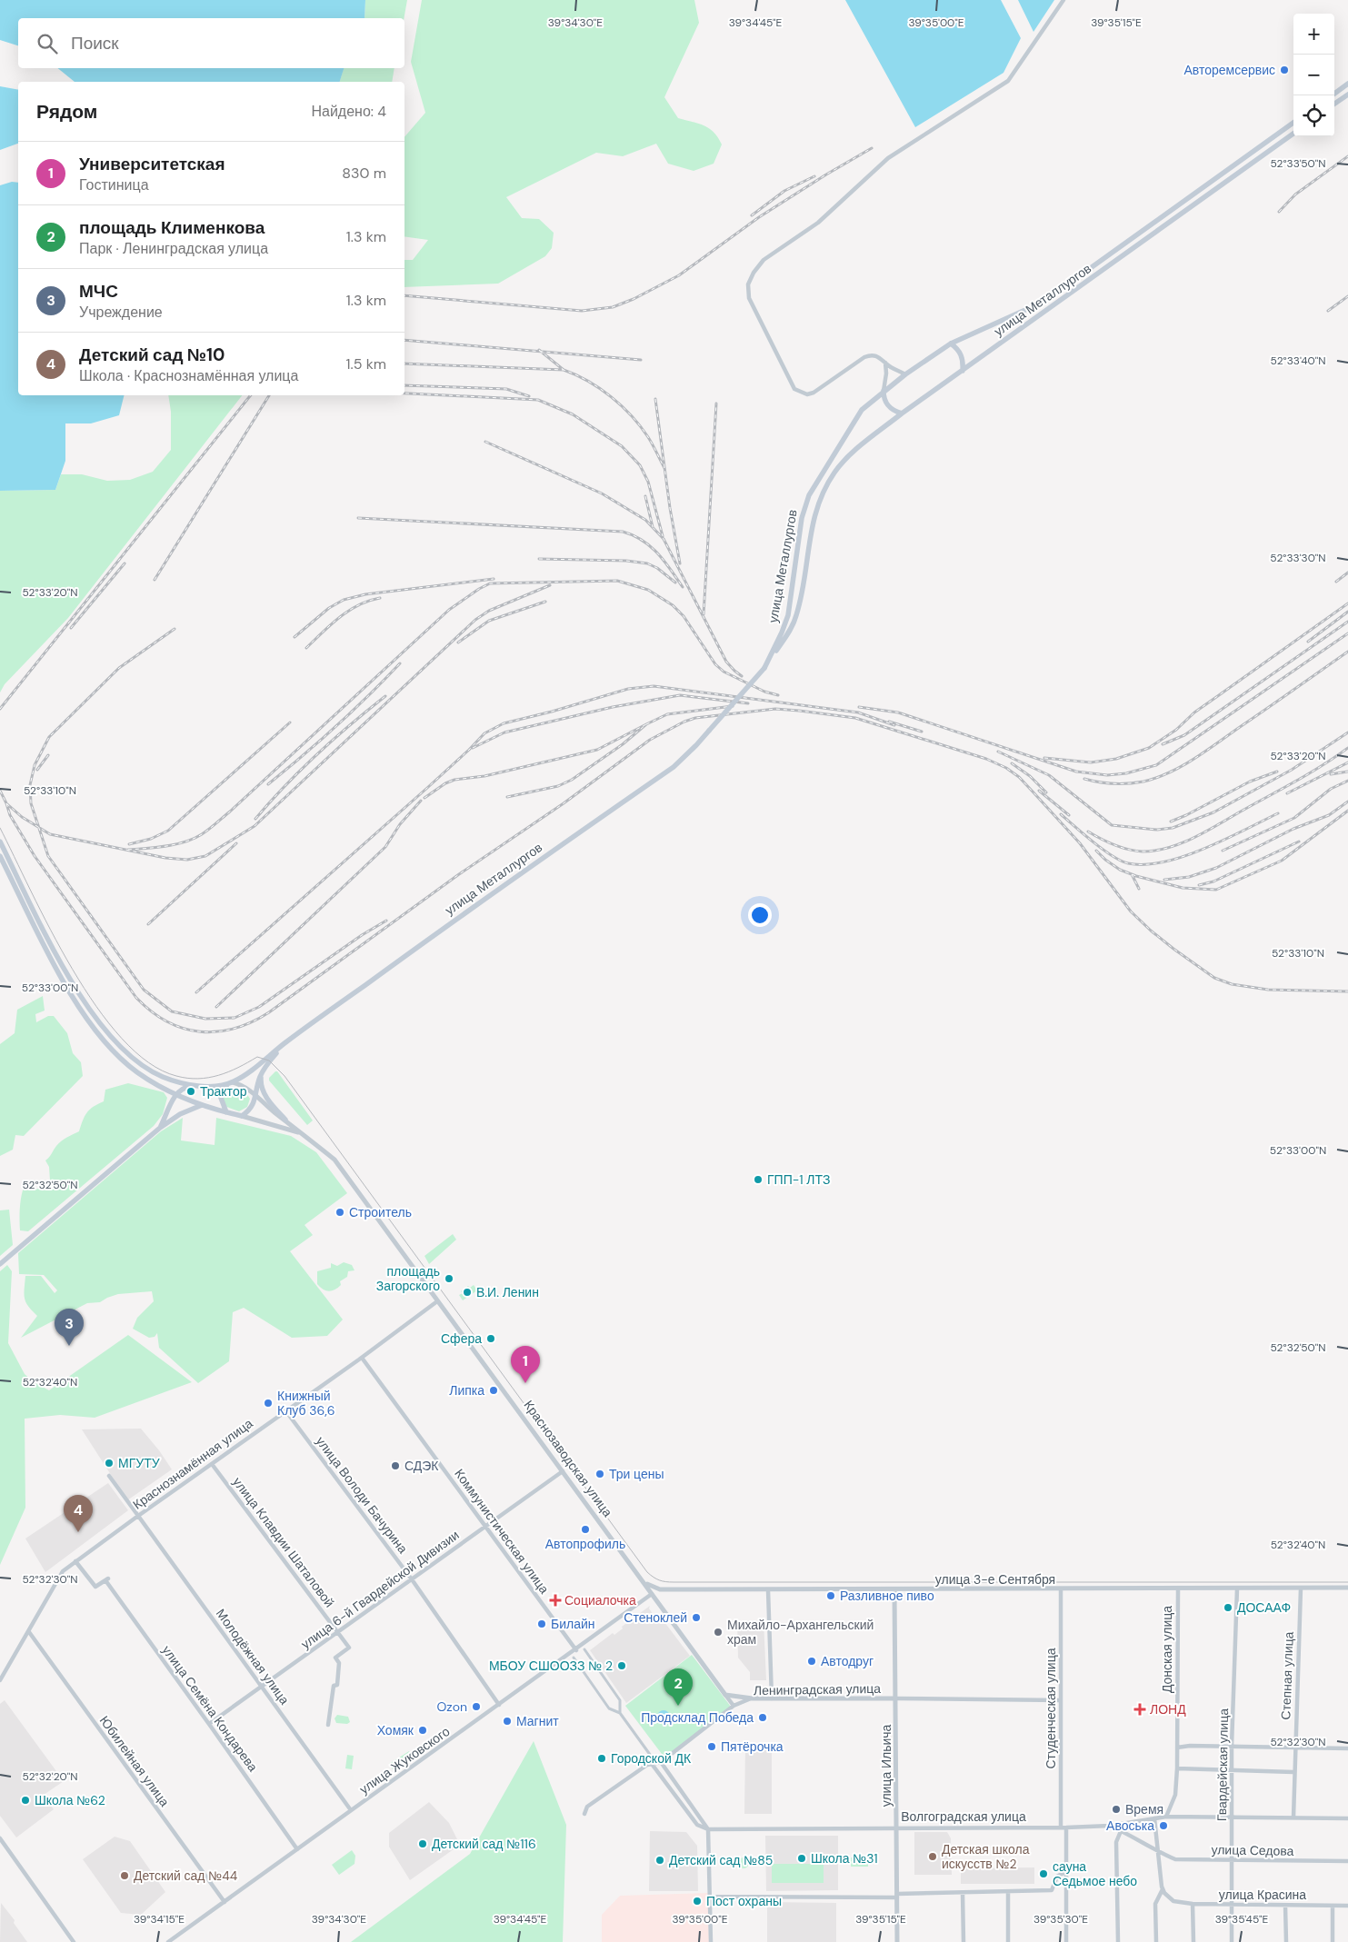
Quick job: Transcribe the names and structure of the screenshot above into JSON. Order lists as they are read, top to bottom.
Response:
{
  "streets": {
    "main road": ["улица Металлургов"],
    "street": [
      "Краснозаводская улица",
      "Краснознамённая улица",
      "улица Володи Бачурина",
      "Коммунистическая улица",
      "улица Клавдии Шаталовой",
      "улица 3-е Сентября",
      "улица 6-й Гвардейской Дивизии",
      "Донская улица",
      "Молодёжная улица",
      "Степная улица",
      "Ленинградская улица",
      "улица Семёна Кондарева",
      "Студенческая улица",
      "улица Жуковского",
      "Юбилейная улица",
      "Гвардейская улица",
      "улица Ильича",
      "Волгоградская улица",
      "улица Седова",
      "улица Красина"
    ]
  },
  "crossings": [
    ["Краснозаводская улица", "Краснознамённая улица"],
    ["Краснозаводская улица", "улица 3-е Сентября"],
    ["Краснозаводская улица", "улица 6-й Гвардейской Дивизии"],
    ["Краснозаводская улица", "Ленинградская улица"],
    ["Краснозаводская улица", "улица Жуковского"],
    ["Краснознамённая улица", "улица Володи Бачурина"],
    ["Краснознамённая улица", "Коммунистическая улица"],
    ["Краснознамённая улица", "улица Клавдии Шаталовой"],
    ["Краснознамённая улица", "Молодёжная улица"],
    ["Краснознамённая улица", "улица Семёна Кондарева"],
    ["Краснознамённая улица", "Юбилейная улица"],
    ["улица Володи Бачурина", "улица 6-й Гвардейской Дивизии"],
    ["улица Володи Бачурина", "улица Жуковского"],
    ["Коммунистическая улица", "улица 6-й Гвардейской Дивизии"],
    ["Коммунистическая улица", "улица Жуковского"],
    ["улица Клавдии Шаталовой", "улица 6-й Гвардейской Дивизии"],
    ["улица 3-е Сентября", "Донская улица"],
    ["улица 3-е Сентября", "Степная улица"],
    ["улица 3-е Сентября", "Студенческая улица"],
    ["улица 3-е Сентября", "Гвардейская улица"],
    ["улица 3-е Сентября", "улица Ильича"],
    ["улица 6-й Гвардейской Дивизии", "Молодёжная улица"],
    ["улица 6-й Гвардейской Дивизии", "улица Семёна Кондарева"],
    ["Донская улица", "Волгоградская улица"],
    ["Молодёжная улица", "улица Жуковского"],
    ["Степная улица", "Волгоградская улица"],
    ["Ленинградская улица", "Студенческая улица"],
    ["Ленинградская улица", "улица Ильича"],
    ["улица Семёна Кондарева", "улица Жуковского"],
    ["Студенческая улица", "Волгоградская улица"],
    ["улица Жуковского", "Юбилейная улица"],
    ["Гвардейская улица", "Волгоградская улица"],
    ["Гвардейская улица", "улица Седова"],
    ["Гвардейская улица", "улица Красина"],
    ["улица Ильича", "Волгоградская улица"],
    ["Волгоградская улица", "улица Седова"]
  ],
  "places": {
    "other": [
      "Авторемсервис",
      "Трактор",
      "ГПП-1 ЛТЗ",
      "Строитель",
      "площадь Загорского",
      "В.И. Ленин",
      "Сфера",
      "Липка",
      "Книжный Клуб 36,6",
      "МГУТУ",
      "СДЭК",
      "Три цены",
      "Автопрофиль",
      "Разливное пиво",
      "ДОСААФ",
      "Стеноклей",
      "Билайн",
      "Михайло-Архангельский храм",
      "Автодруг",
      "МБОУ СШООЗЗ № 2",
      "Ozon",
      "Продсклад Победа",
      "Магнит",
      "Хомяк",
      "Пятёрочка",
      "Городской ДК",
      "Школа №62",
      "Время",
      "Авоська",
      "Детский сад №116",
      "Детская школа искусств №2",
      "Школа №31",
      "Детский сад №85",
      "сауна Седьмое небо",
      "Детский сад №44",
      "Пост охраны"
    ],
    "health": ["Социалочка", "ЛОНД"]
  },
  "page": {
    "map_buttons": ["+", "−"],
    "search": "Поиск",
    "heading": ["Рядом", "Найдено: 4"],
    "list": [
      {
        "mark": "1",
        "name": "Университетская",
        "note": "Гостиница",
        "value": "830 m"
      },
      {
        "mark": "2",
        "name": "площадь Клименкова",
        "note": "Парк · Ленинградская улица",
        "value": "1.3 km"
      },
      {
        "mark": "3",
        "name": "МЧС",
        "note": "Учреждение",
        "value": "1.3 km"
      },
      {
        "mark": "4",
        "name": "Детский сад №10",
        "note": "Школа · Краснознамённая улица",
        "value": "1.5 km"
      }
    ],
    "pins": [
      "3",
      "1",
      "4",
      "2"
    ]
  },
  "coordinates": [
    "39°34'30\"E",
    "39°34'45\"E",
    "39°35'00\"E",
    "39°35'15\"E",
    "52°33'50\"N",
    "52°33'40\"N",
    "52°33'30\"N",
    "52°33'20\"N",
    "52°33'10\"N",
    "52°33'00\"N",
    "52°32'50\"N",
    "52°32'40\"N",
    "52°32'30\"N",
    "52°32'20\"N",
    "39°34'15\"E",
    "39°35'30\"E",
    "39°35'45\"E"
  ]
}
